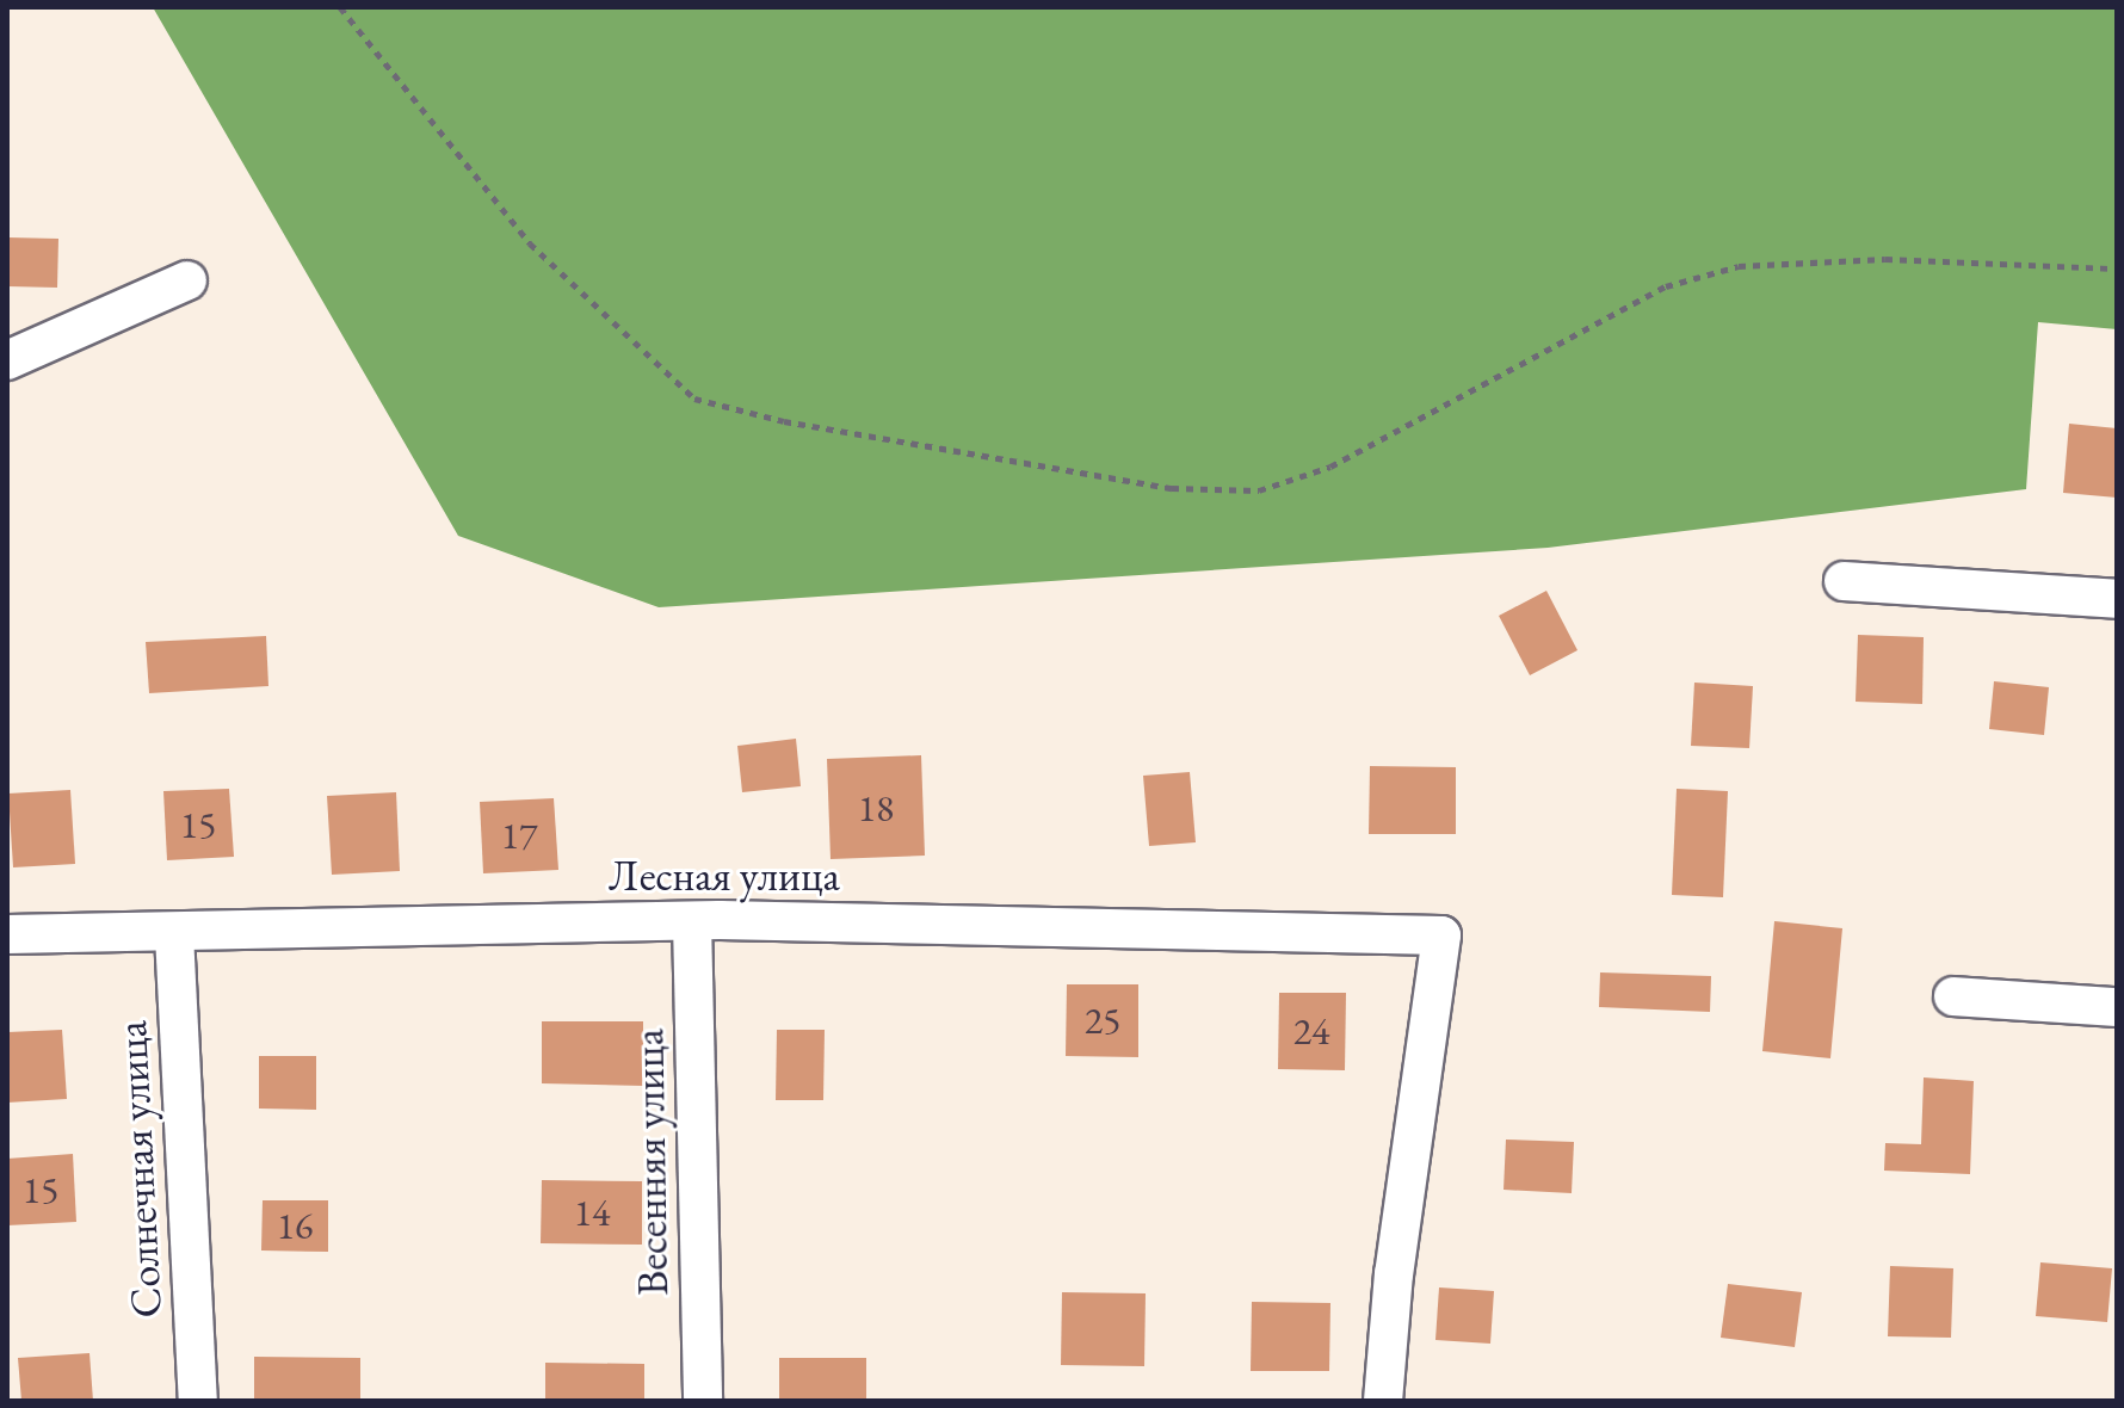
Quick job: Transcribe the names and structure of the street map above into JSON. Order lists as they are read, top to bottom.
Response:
{
  "streets": {
    "street": ["Лесная улица", "Весенняя улица", "Солнечная улица"]
  },
  "crossings": [
    ["Лесная улица", "Весенняя улица"],
    ["Лесная улица", "Солнечная улица"]
  ],
  "house_numbers": [
    "18",
    "15",
    "17",
    "25",
    "24",
    "15",
    "14",
    "16"
  ]
}
